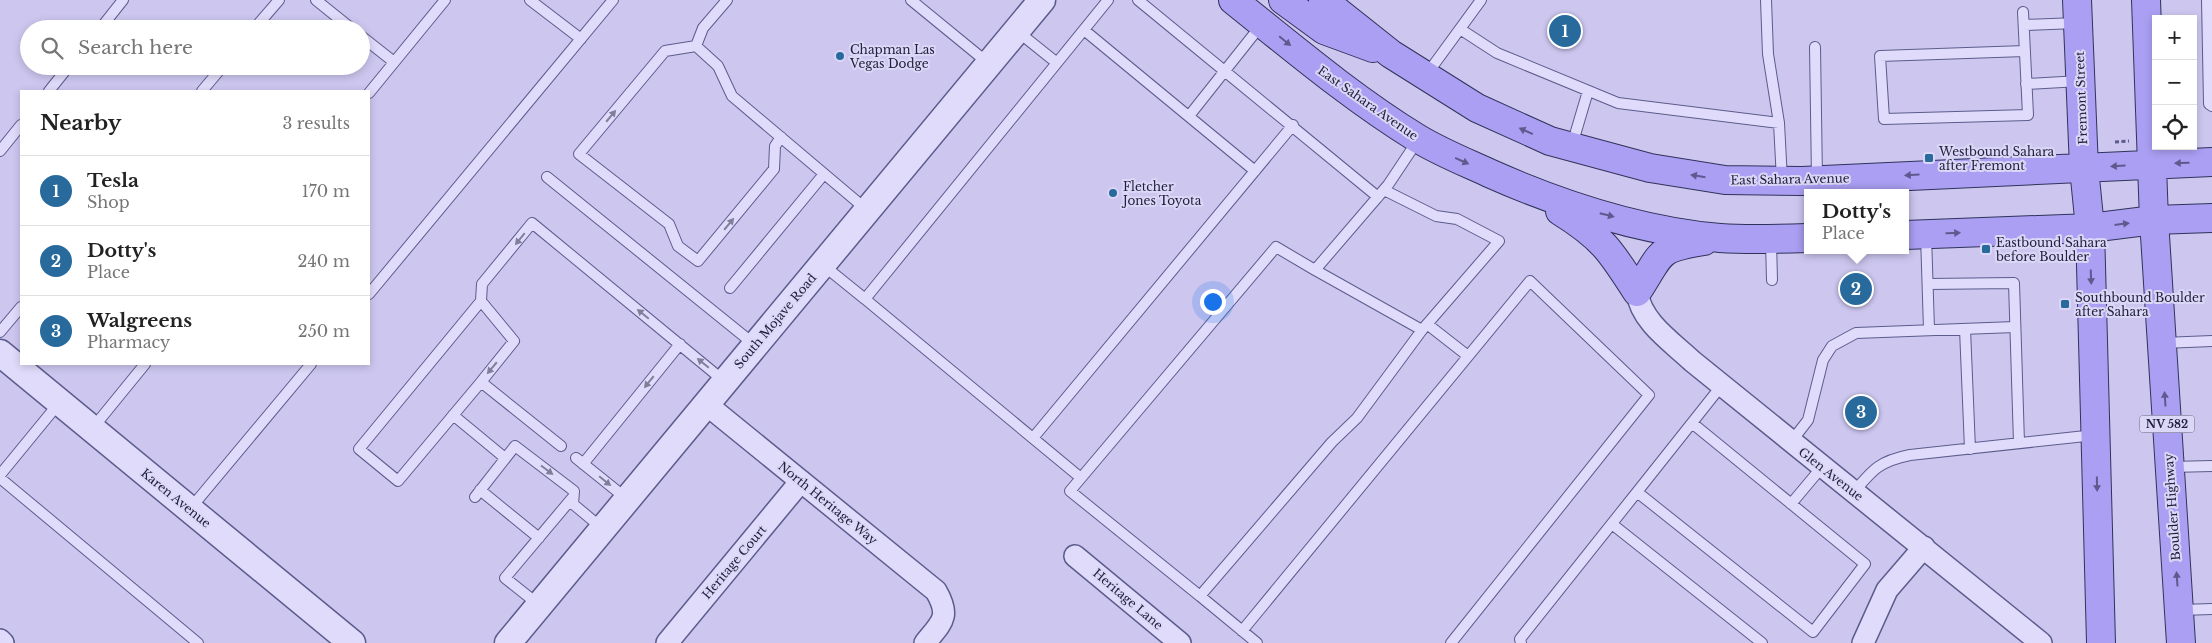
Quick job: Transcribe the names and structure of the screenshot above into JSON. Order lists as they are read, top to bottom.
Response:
{
  "streets": {
    "main road": [
      "Fremont Street",
      "East Sahara Avenue",
      "NV 582",
      "Boulder Highway"
    ],
    "street": [
      "South Mojave Road",
      "Glen Avenue",
      "Karen Avenue",
      "North Heritage Way",
      "Heritage Court",
      "Heritage Lane"
    ]
  },
  "crossings": [
    ["Fremont Street", "East Sahara Avenue"],
    ["East Sahara Avenue", "NV 582"],
    ["East Sahara Avenue", "Boulder Highway"],
    ["South Mojave Road", "North Heritage Way"],
    ["NV 582", "Boulder Highway"],
    ["North Heritage Way", "Heritage Court"]
  ],
  "places": {
    "other": ["Chapman Las Vegas Dodge", "Fletcher Jones Toyota"],
    "transit": ["Westbound Sahara after Fremont", "Eastbound Sahara before Boulder", "Southbound Boulder after Sahara"]
  },
  "page": {
    "pins": ["1", "2", "3"],
    "map_buttons": ["+", "−"],
    "search": "Search here",
    "heading": ["Nearby", "3 results"],
    "list": [
      {
        "mark": "1",
        "name": "Tesla",
        "note": "Shop",
        "value": "170 m"
      },
      {
        "mark": "2",
        "name": "Dotty's",
        "note": "Place",
        "value": "240 m"
      },
      {
        "mark": "3",
        "name": "Walgreens",
        "note": "Pharmacy",
        "value": "250 m"
      }
    ],
    "popup": ["Dotty's", "Place"]
  }
}
